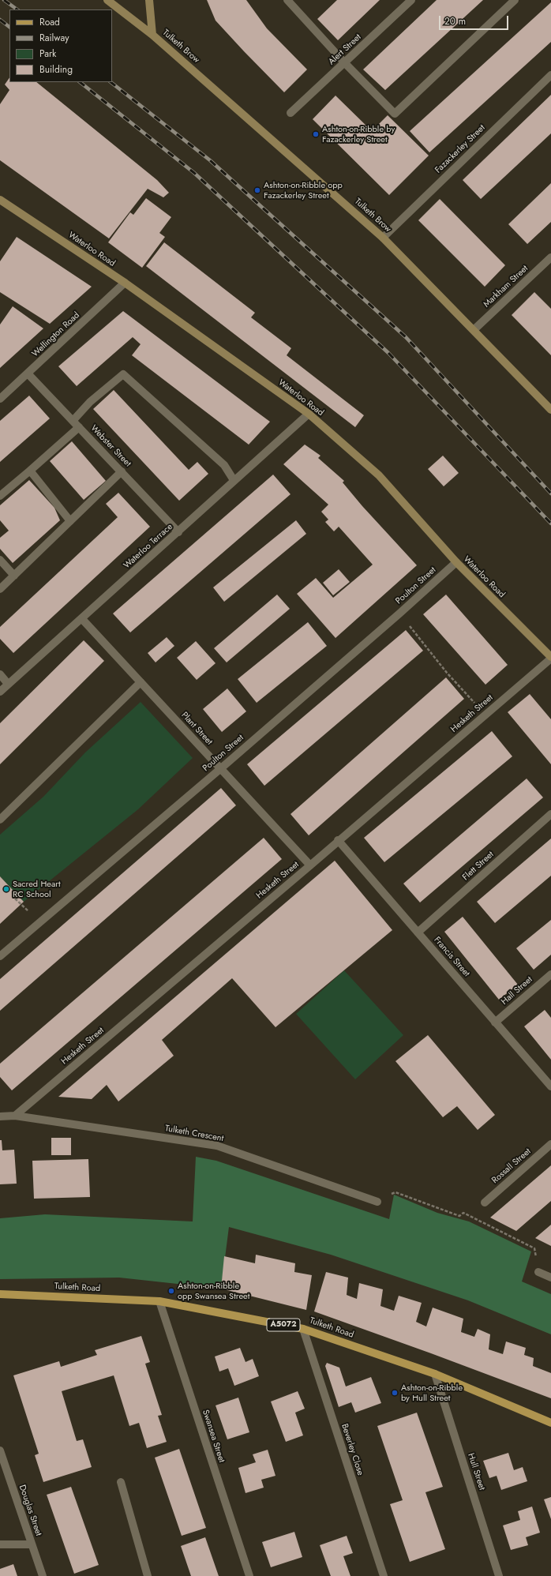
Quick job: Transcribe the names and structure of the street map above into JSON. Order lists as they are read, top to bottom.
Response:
{
  "streets": {
    "main road": ["Tulketh Road", "A5072"],
    "street": [
      "Tulketh Brow",
      "Alert Street",
      "Fazackerley Street",
      "Waterloo Road",
      "Markham Street",
      "Wellington Road",
      "Webster Street",
      "Waterloo Terrace",
      "Poulton Street",
      "Hesketh Street",
      "Plant Street",
      "Flett Street",
      "Francis Street",
      "Hall Street",
      "Tulketh Crescent",
      "Rossall Street",
      "Swansea Street",
      "Beverley Close",
      "Hull Street",
      "Douglas Street"
    ]
  },
  "crossings": [
    ["Tulketh Brow", "Fazackerley Street"],
    ["Tulketh Brow", "Markham Street"],
    ["Waterloo Road", "Wellington Road"],
    ["Waterloo Road", "Waterloo Terrace"],
    ["Waterloo Road", "Poulton Street"],
    ["Waterloo Road", "Hesketh Street"],
    ["Wellington Road", "Webster Street"],
    ["Webster Street", "Waterloo Terrace"],
    ["Waterloo Terrace", "Plant Street"],
    ["Poulton Street", "Plant Street"],
    ["Hesketh Street", "Plant Street"],
    ["Hesketh Street", "Francis Street"],
    ["Hesketh Street", "Tulketh Crescent"],
    ["Flett Street", "Francis Street"],
    ["Francis Street", "Hall Street"],
    ["Tulketh Road", "Swansea Street"],
    ["Tulketh Road", "Beverley Close"],
    ["Tulketh Road", "Hull Street"]
  ],
  "places": [
    "Ashton-on-Ribble by Fazackerley Street",
    "Ashton-on-Ribble opp Fazackerley Street",
    "Sacred Heart RC School",
    "Ashton-on-Ribble opp Swansea Street",
    "Ashton-on-Ribble by Hull Street"
  ],
  "legend": [
    "Road",
    "Railway",
    "Park",
    "Building"
  ],
  "scale_bar": "20 m"
}
